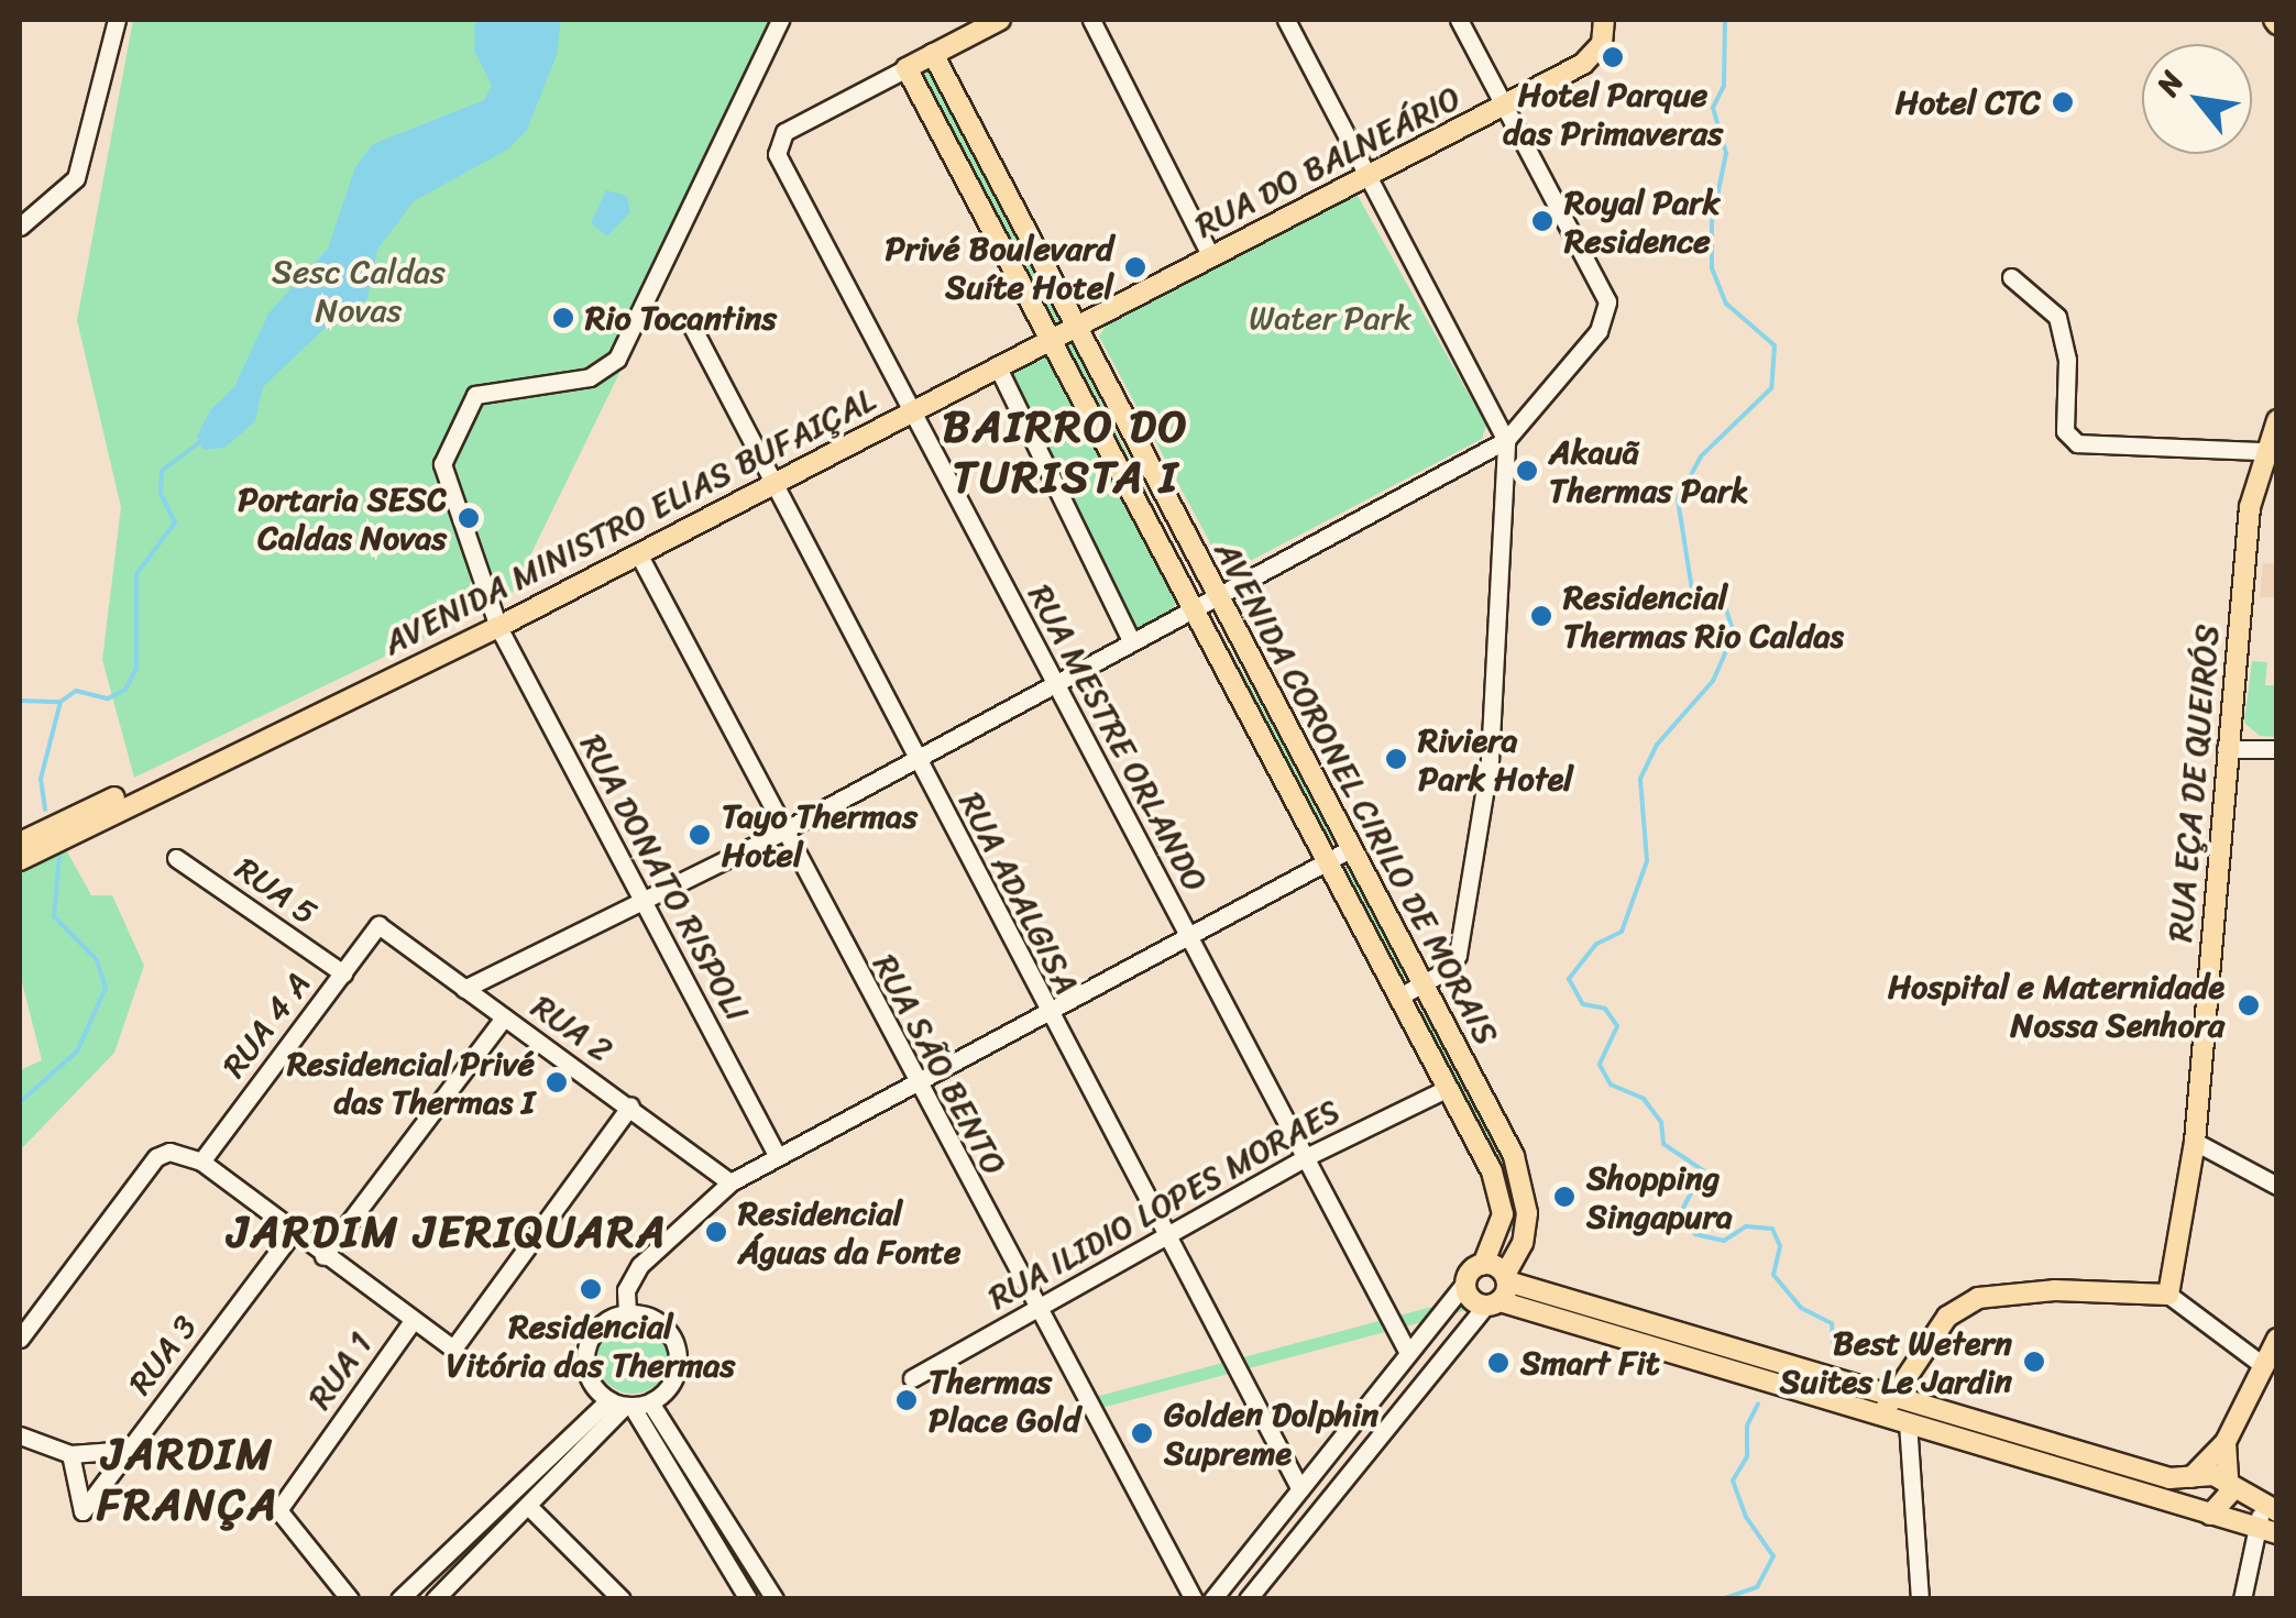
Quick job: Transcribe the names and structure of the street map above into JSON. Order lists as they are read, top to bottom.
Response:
{
  "streets": {
    "main road": [
      "RUA DO BALNEÁRIO",
      "AVENIDA MINISTRO ELIAS BUFAIÇAL",
      "RUA EÇA DE QUEIRÓS",
      "AVENIDA CORONEL CIRILO DE MORAIS"
    ],
    "street": [
      "RUA MESTRE ORLANDO",
      "RUA DONATO RISPOLI",
      "RUA 5",
      "RUA ADALGISA",
      "RUA 4 A",
      "RUA 2",
      "RUA SÃO BENTO",
      "RUA ILIDIO LOPES MORAES",
      "RUA 3",
      "RUA 1"
    ]
  },
  "crossings": [
    ["RUA DO BALNEÁRIO", "AVENIDA MINISTRO ELIAS BUFAIÇAL"],
    ["RUA DO BALNEÁRIO", "AVENIDA CORONEL CIRILO DE MORAIS"],
    ["AVENIDA MINISTRO ELIAS BUFAIÇAL", "RUA MESTRE ORLANDO"],
    ["AVENIDA MINISTRO ELIAS BUFAIÇAL", "AVENIDA CORONEL CIRILO DE MORAIS"],
    ["AVENIDA MINISTRO ELIAS BUFAIÇAL", "RUA DONATO RISPOLI"],
    ["AVENIDA MINISTRO ELIAS BUFAIÇAL", "RUA ADALGISA"],
    ["AVENIDA MINISTRO ELIAS BUFAIÇAL", "RUA SÃO BENTO"],
    ["RUA MESTRE ORLANDO", "AVENIDA CORONEL CIRILO DE MORAIS"],
    ["RUA MESTRE ORLANDO", "RUA ILIDIO LOPES MORAES"],
    ["AVENIDA CORONEL CIRILO DE MORAIS", "RUA ILIDIO LOPES MORAES"],
    ["RUA 5", "RUA 4 A"],
    ["RUA ADALGISA", "RUA ILIDIO LOPES MORAES"],
    ["RUA 4 A", "RUA 2"],
    ["RUA SÃO BENTO", "RUA ILIDIO LOPES MORAES"]
  ],
  "districts": ["BAIRRO DO TURISTA I", "JARDIM JERIQUARA", "JARDIM FRANÇA"],
  "parks": ["Sesc Caldas Novas", "Water Park"],
  "places": [
    "Hotel Parque das Primaveras",
    "Hotel CTC",
    "Royal Park Residence",
    "Privé Boulevard Suíte Hotel",
    "Rio Tocantins",
    "Akauã Thermas Park",
    "Portaria SESC Caldas Novas",
    "Residencial Thermas Rio Caldas",
    "Riviera Park Hotel",
    "Tayo Thermas Hotel",
    "Hospital e Maternidade Nossa Senhora",
    "Residencial Privé das Thermas I",
    "Shopping Singapura",
    "Residencial Águas da Fonte",
    "Residencial Vitória das Thermas",
    "Best Wetern Suites Le Jardin",
    "Smart Fit",
    "Thermas Place Gold",
    "Golden Dolphin Supreme"
  ],
  "north": "top left"
}
